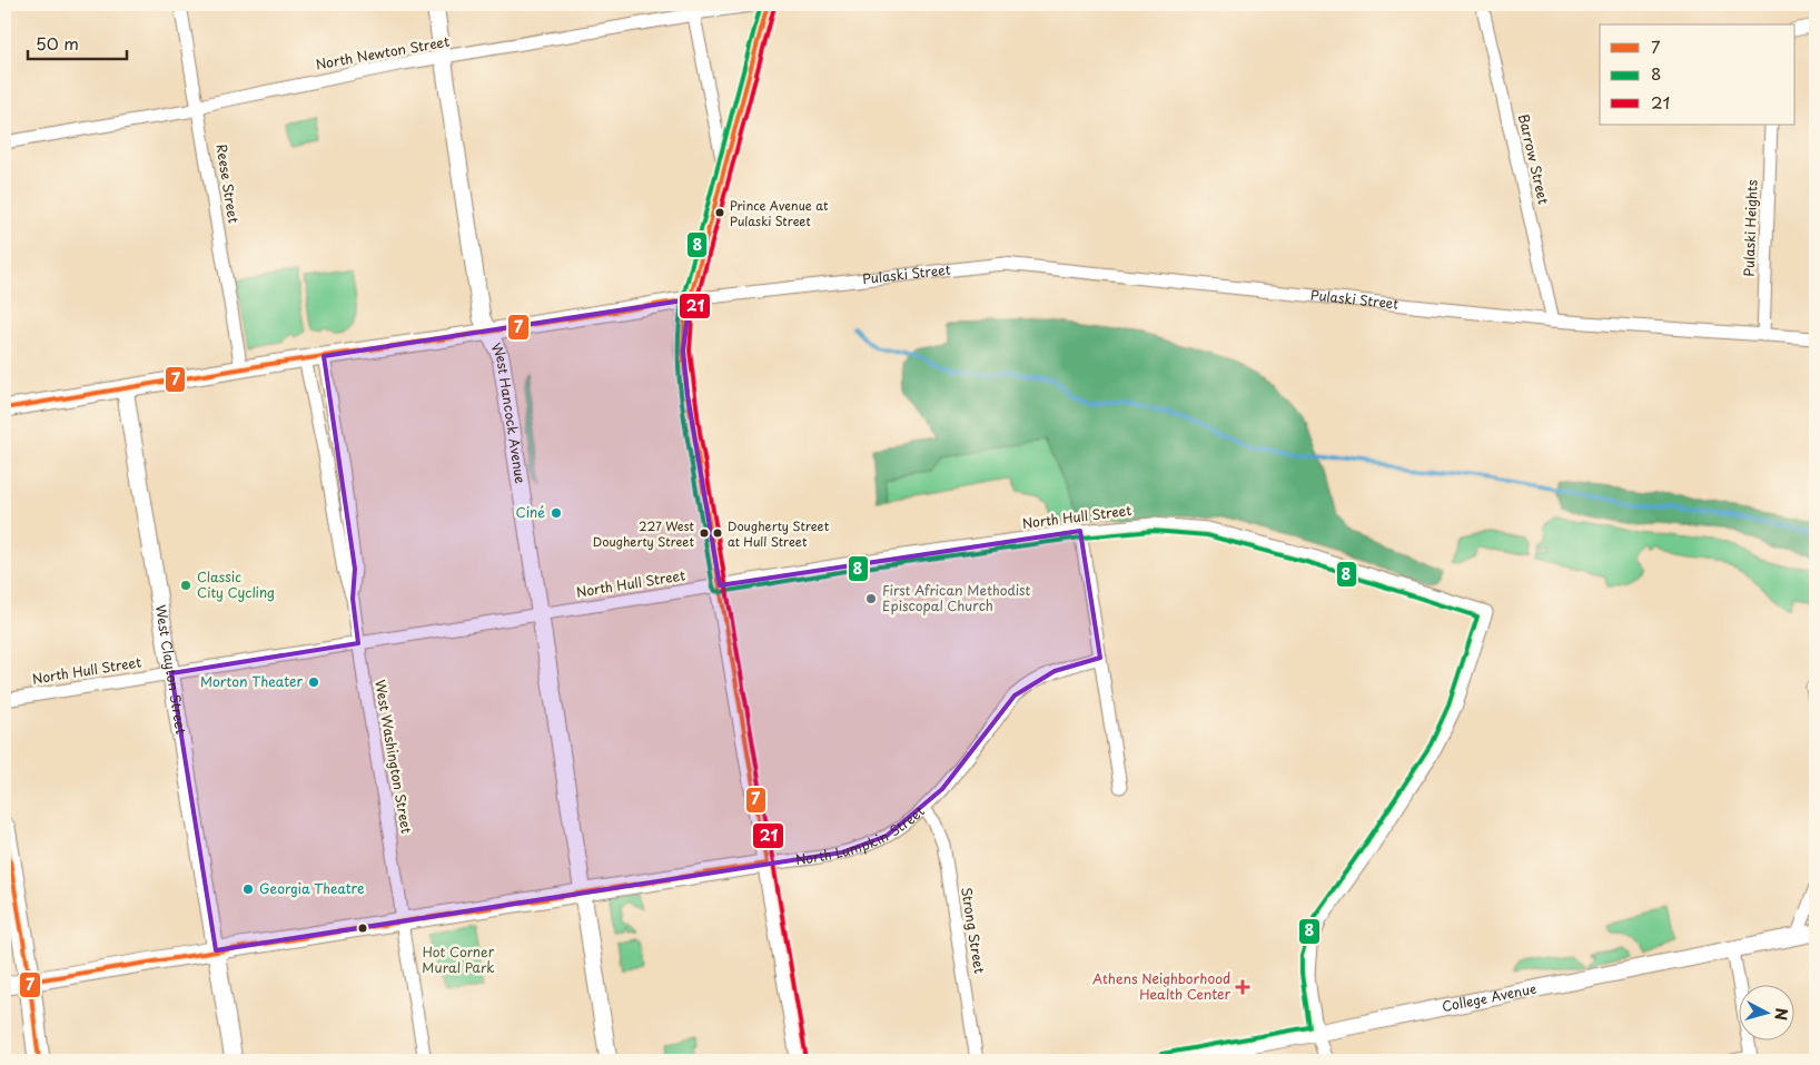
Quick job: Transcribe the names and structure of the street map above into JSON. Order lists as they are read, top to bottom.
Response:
{
  "streets": {
    "main road": ["North Lumpkin Street"],
    "street": [
      "North Newton Street",
      "Barrow Street",
      "Reese Street",
      "Pulaski Heights",
      "Pulaski Street",
      "West Hancock Avenue",
      "North Hull Street",
      "West Clayton Street",
      "West Washington Street",
      "Strong Street",
      "College Avenue"
    ]
  },
  "crossings": [
    ["North Newton Street", "Reese Street"],
    ["North Newton Street", "West Hancock Avenue"],
    ["Barrow Street", "Pulaski Street"],
    ["Reese Street", "Pulaski Street"],
    ["Pulaski Heights", "Pulaski Street"],
    ["Pulaski Street", "West Hancock Avenue"],
    ["Pulaski Street", "West Clayton Street"],
    ["Pulaski Street", "West Washington Street"],
    ["West Hancock Avenue", "North Hull Street"],
    ["West Hancock Avenue", "North Lumpkin Street"],
    ["North Hull Street", "West Clayton Street"],
    ["North Hull Street", "West Washington Street"],
    ["North Hull Street", "College Avenue"],
    ["West Clayton Street", "North Lumpkin Street"],
    ["West Washington Street", "North Lumpkin Street"],
    ["North Lumpkin Street", "Strong Street"]
  ],
  "parks": ["Hot Corner Mural Park"],
  "places": {
    "other": [
      "Prince Avenue at Pulaski Street",
      "Ciné",
      "227 West Dougherty Street",
      "Dougherty Street at Hull Street",
      "Classic City Cycling",
      "First African Methodist Episcopal Church",
      "Morton Theater",
      "Georgia Theatre"
    ],
    "health": ["Athens Neighborhood Health Center"]
  },
  "lines": ["transit line 7", "transit line 8", "transit line 21"],
  "legend": ["7", "8", "21"],
  "scale_bar": "50 m",
  "north": "right"
}
